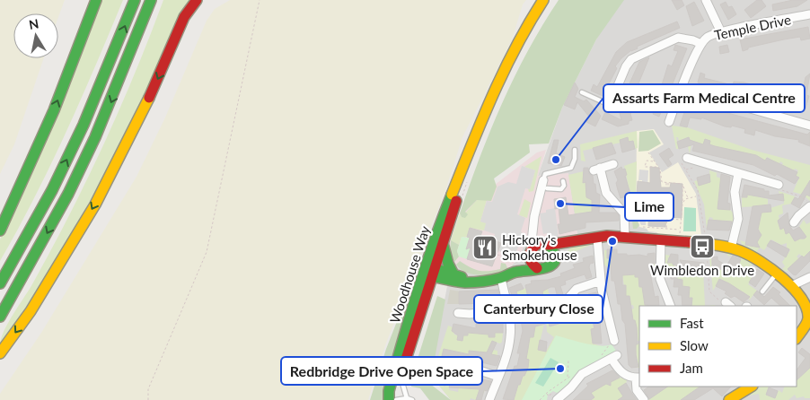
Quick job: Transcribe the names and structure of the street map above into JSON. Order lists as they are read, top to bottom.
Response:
{
  "streets": {
    "main road": ["Woodhouse Way"],
    "street": ["Temple Drive"]
  },
  "places": {
    "other": [
      "Assarts Farm Medical Centre",
      "Lime",
      "Canterbury Close",
      "Redbridge Drive Open Space"
    ],
    "bus stop": ["Wimbledon Drive"],
    "restaurant": ["Hickory's Smokehouse"]
  },
  "legend": ["Fast", "Slow", "Jam"],
  "north": "top"
}
